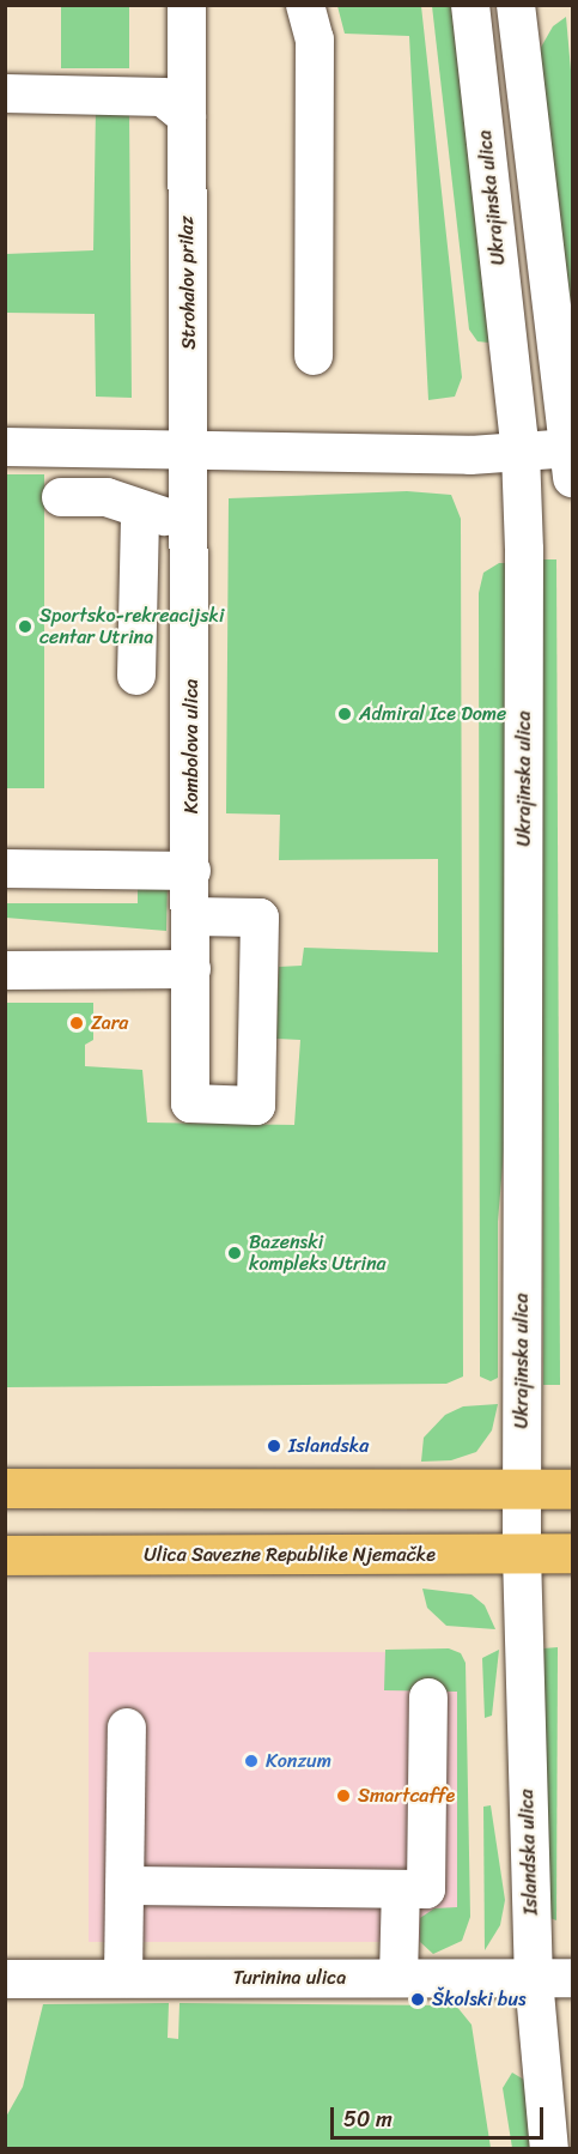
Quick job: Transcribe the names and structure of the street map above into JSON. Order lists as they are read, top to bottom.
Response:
{
  "streets": {
    "main road": ["Ulica Savezne Republike Njemačke"],
    "street": [
      "Ukrajinska ulica",
      "Strohalov prilaz",
      "Kombolova ulica",
      "Islandska ulica",
      "Turinina ulica"
    ]
  },
  "crossings": [
    ["Ukrajinska ulica", "Ulica Savezne Republike Njemačke"],
    ["Ukrajinska ulica", "Islandska ulica"],
    ["Strohalov prilaz", "Kombolova ulica"],
    ["Ulica Savezne Republike Njemačke", "Islandska ulica"],
    ["Islandska ulica", "Turinina ulica"]
  ],
  "places": [
    "Sportsko-rekreacijski centar Utrina",
    "Admiral Ice Dome",
    "Zara",
    "Bazenski kompleks Utrina",
    "Islandska",
    "Konzum",
    "Smartcaffe",
    "Školski bus"
  ],
  "scale_bar": "50 m"
}
